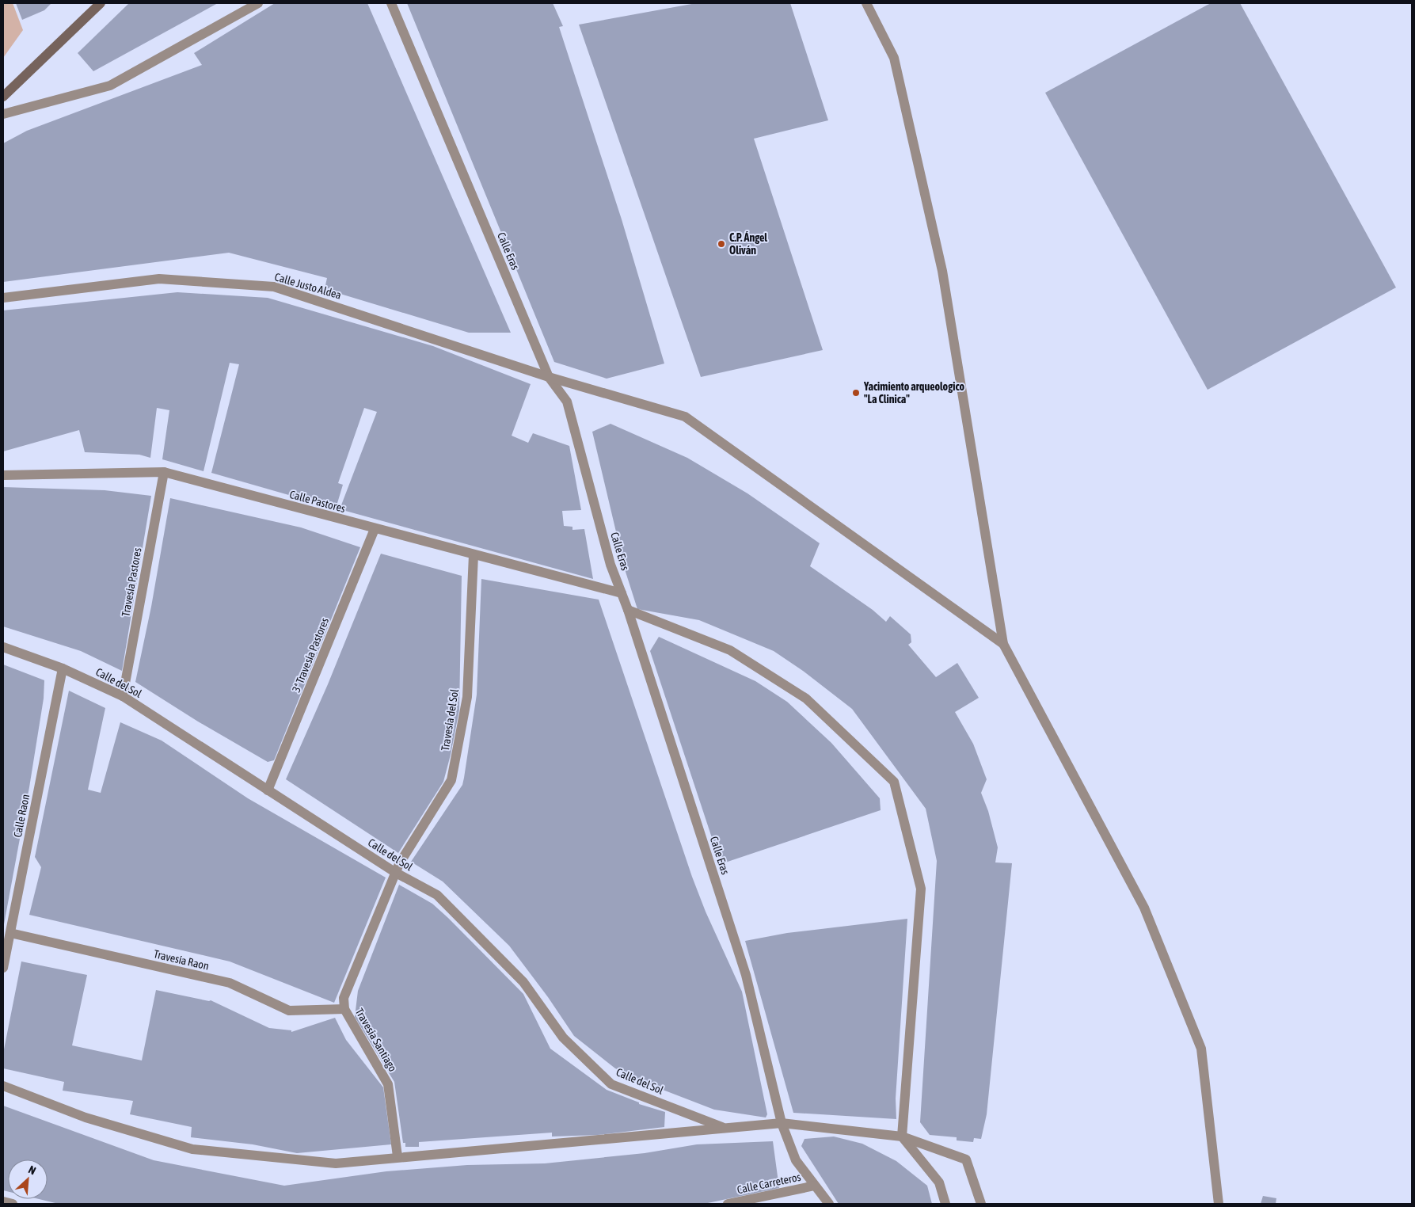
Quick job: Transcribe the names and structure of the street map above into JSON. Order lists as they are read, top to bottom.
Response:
{
  "streets": {
    "street": [
      "Calle Eras",
      "Calle Justo Aldea",
      "Calle Pastores",
      "Travesía Pastores",
      "3ª Travesía Pastores",
      "Calle del Sol",
      "Travesía del Sol",
      "Calle Raon",
      "Travesía Raon",
      "Travesía Santiago",
      "Calle Carreteros"
    ]
  },
  "crossings": [
    ["Calle Eras", "Calle Justo Aldea"],
    ["Calle Eras", "Calle Pastores"],
    ["Calle Eras", "Calle Carreteros"],
    ["Calle Pastores", "Travesía Pastores"],
    ["Calle Pastores", "3ª Travesía Pastores"],
    ["Calle Pastores", "Travesía del Sol"],
    ["Travesía Pastores", "Calle del Sol"],
    ["3ª Travesía Pastores", "Calle del Sol"],
    ["Calle del Sol", "Travesía del Sol"],
    ["Calle del Sol", "Calle Raon"],
    ["Calle del Sol", "Travesía Santiago"],
    ["Travesía del Sol", "Travesía Santiago"],
    ["Calle Raon", "Travesía Raon"],
    ["Travesía Raon", "Travesía Santiago"]
  ],
  "places": ["C.P. Ángel Oliván", "Yacimiento arqueologico \"La Clinica\""],
  "north": "top right"
}
